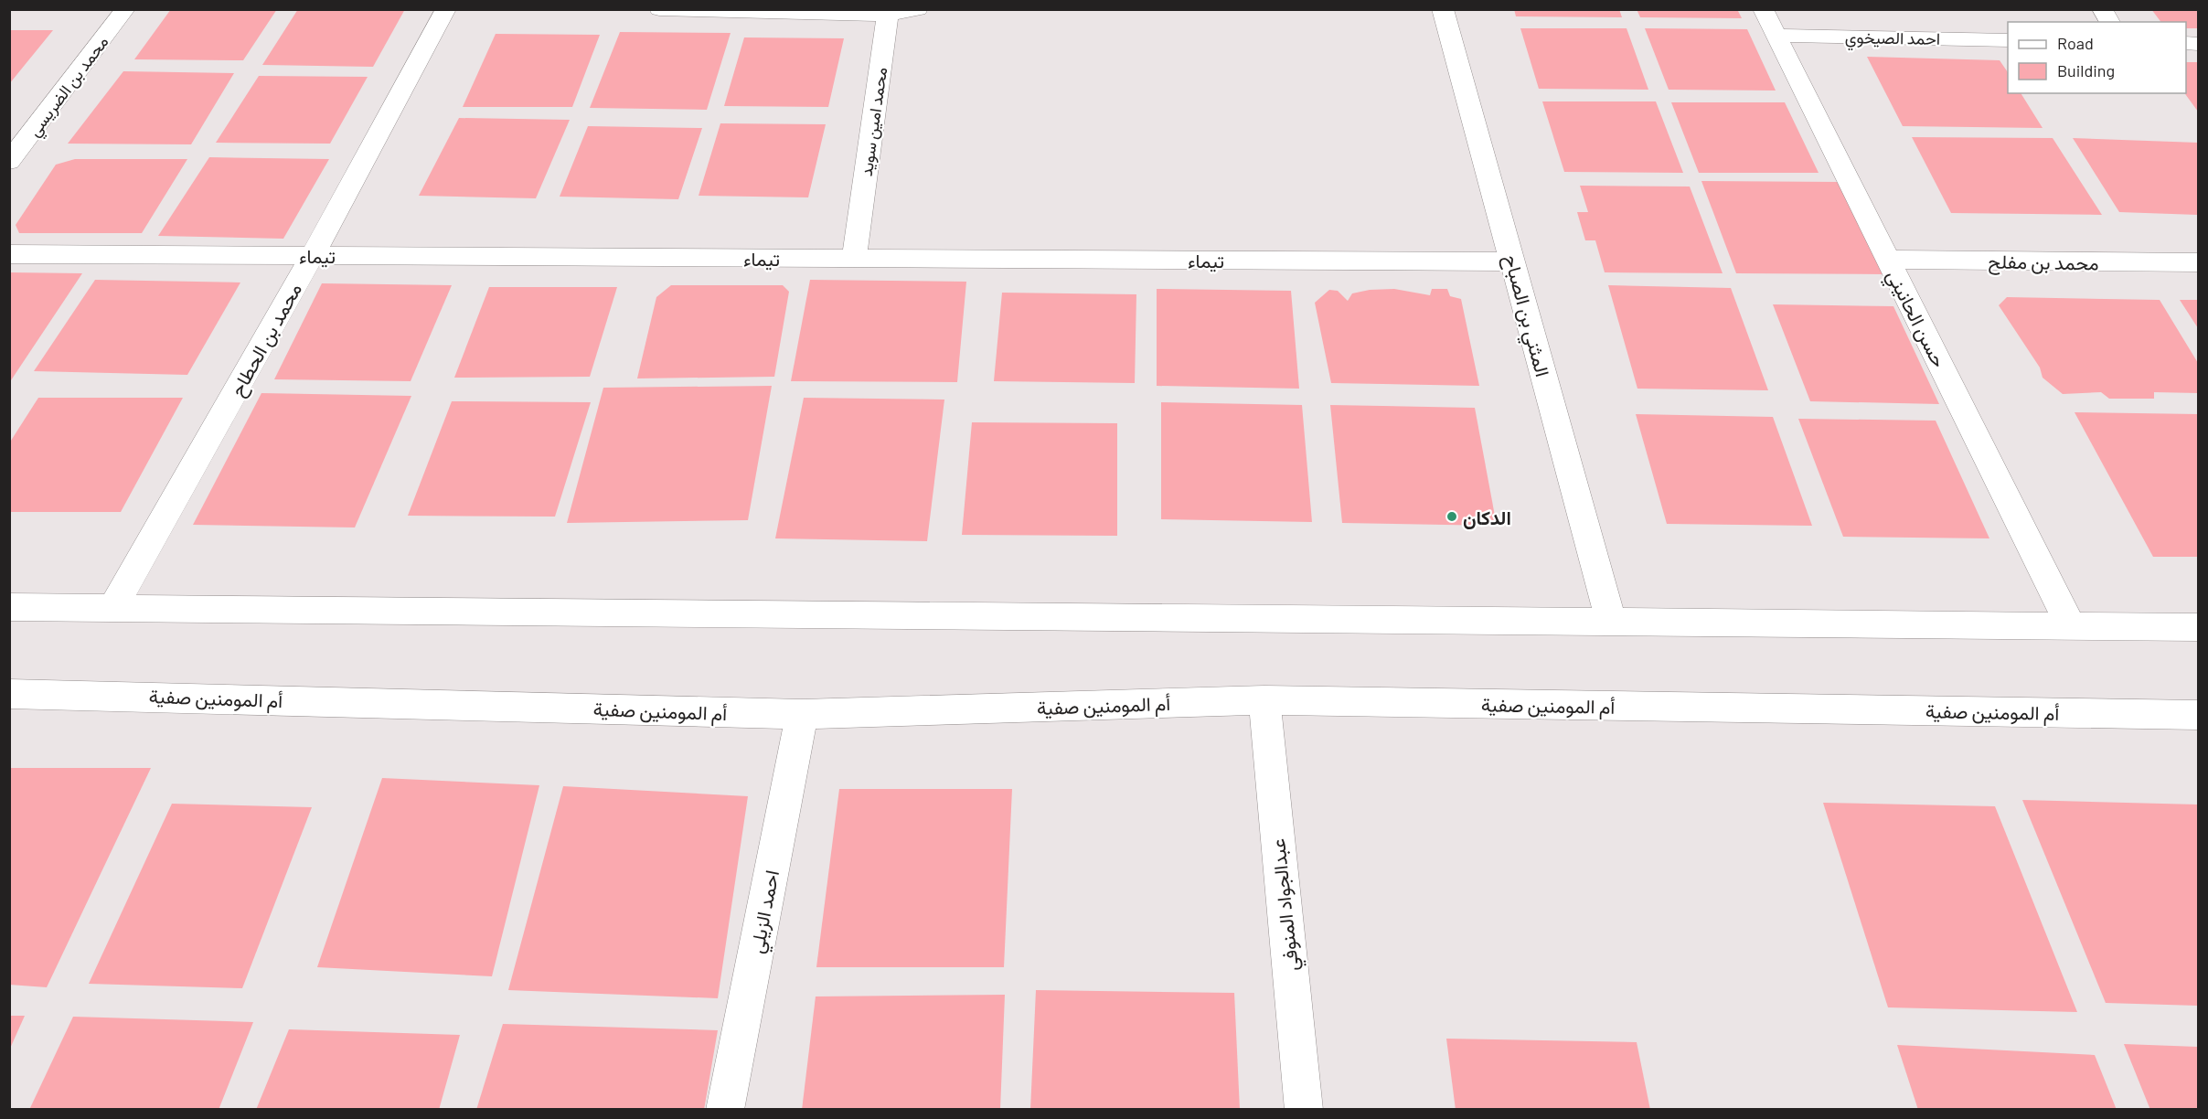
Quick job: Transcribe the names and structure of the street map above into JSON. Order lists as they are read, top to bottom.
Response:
{
  "streets": {
    "street": [
      "احمد الصيخوي",
      "محمد بن الضريسي",
      "محمد امين سويد",
      "تيماء",
      "محمد بن مفلح",
      "المثني بن الصباح",
      "حسن الحانيني",
      "محمد بن الحطاح",
      "أم المومنين صفية",
      "عبدالجواد المنوفي",
      "احمد الزيلي"
    ]
  },
  "crossings": [
    ["احمد الصيخوي", "حسن الحانيني"],
    ["محمد امين سويد", "تيماء"],
    ["تيماء", "المثني بن الصباح"],
    ["تيماء", "محمد بن الحطاح"],
    ["محمد بن مفلح", "حسن الحانيني"],
    ["أم المومنين صفية", "عبدالجواد المنوفي"],
    ["أم المومنين صفية", "احمد الزيلي"]
  ],
  "places": ["الدكان"],
  "legend": ["Road", "Building"]
}
